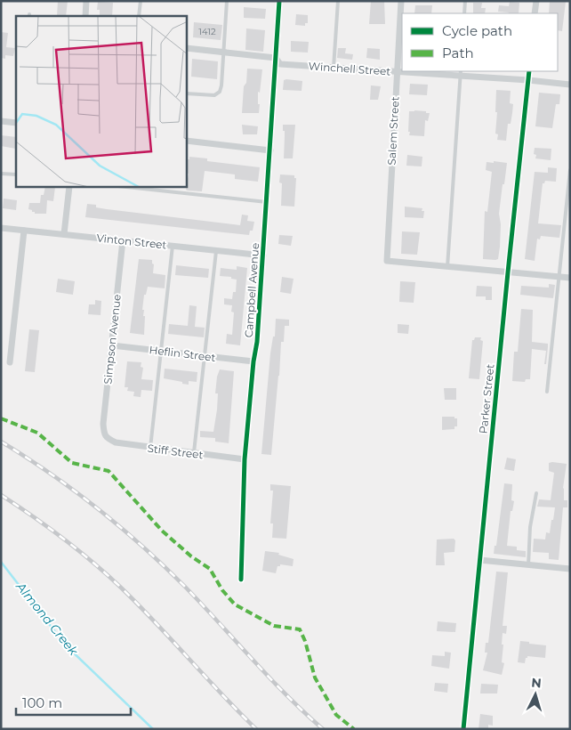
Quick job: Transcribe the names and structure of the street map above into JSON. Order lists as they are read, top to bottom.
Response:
{
  "streets": {
    "street": [
      "Winchell Street",
      "Salem Street",
      "Vinton Street",
      "Campbell Avenue",
      "Simpson Avenue",
      "Heflin Street",
      "Parker Street",
      "Stiff Street"
    ]
  },
  "crossings": [
    ["Winchell Street", "Salem Street"],
    ["Winchell Street", "Campbell Avenue"],
    ["Winchell Street", "Parker Street"],
    ["Vinton Street", "Campbell Avenue"],
    ["Vinton Street", "Simpson Avenue"],
    ["Campbell Avenue", "Heflin Street"],
    ["Campbell Avenue", "Stiff Street"],
    ["Simpson Avenue", "Heflin Street"],
    ["Simpson Avenue", "Stiff Street"]
  ],
  "water": ["Almond Creek"],
  "house_numbers": ["1412"],
  "legend": ["Cycle path", "Path"],
  "scale_bar": "100 m",
  "north": "top"
}
